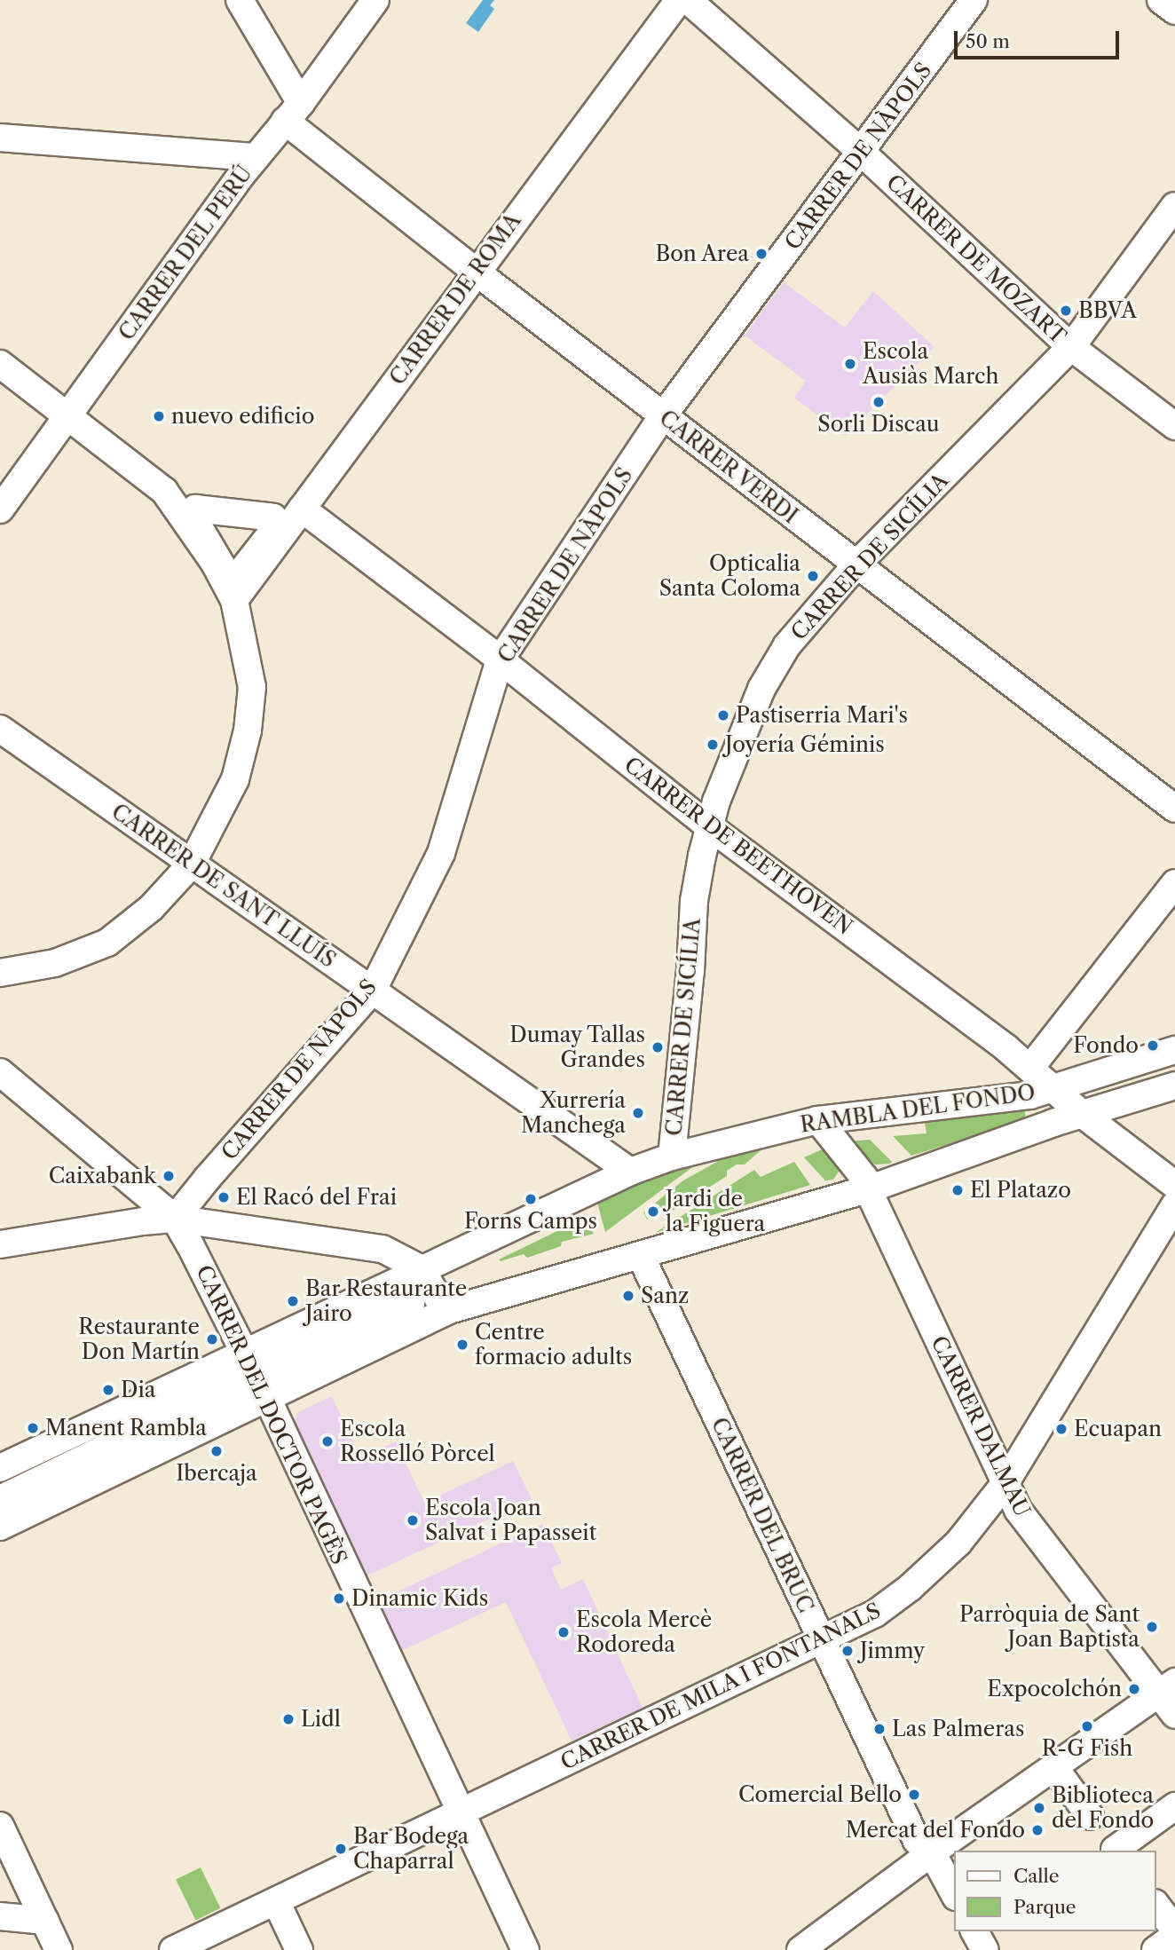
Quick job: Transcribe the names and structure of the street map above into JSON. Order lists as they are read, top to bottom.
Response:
{
  "streets": {
    "street": [
      "CARRER DE NÀPOLS",
      "CARRER DEL PERÚ",
      "CARRER DE MOZART",
      "CARRER DE ROMA",
      "CARRER VERDI",
      "CARRER DE SICÍLIA",
      "CARRER DE BEETHOVEN",
      "CARRER DE SANT LLUÍS",
      "RAMBLA DEL FONDO",
      "CARRER DEL DOCTOR PAGÈS",
      "CARRER DALMAU",
      "CARRER DEL BRUC",
      "CARRER DE MILA I FONTANALS"
    ]
  },
  "crossings": [
    ["CARRER DE NÀPOLS", "CARRER DE MOZART"],
    ["CARRER DE NÀPOLS", "CARRER VERDI"],
    ["CARRER DE NÀPOLS", "CARRER DE BEETHOVEN"],
    ["CARRER DE NÀPOLS", "CARRER DE SANT LLUÍS"],
    ["CARRER DE NÀPOLS", "CARRER DEL DOCTOR PAGÈS"],
    ["CARRER DEL PERÚ", "CARRER VERDI"],
    ["CARRER DE MOZART", "CARRER DE SICÍLIA"],
    ["CARRER DE ROMA", "CARRER VERDI"],
    ["CARRER DE ROMA", "CARRER DE BEETHOVEN"],
    ["CARRER VERDI", "CARRER DE SICÍLIA"],
    ["CARRER DE SICÍLIA", "CARRER DE BEETHOVEN"],
    ["CARRER DE SICÍLIA", "RAMBLA DEL FONDO"],
    ["CARRER DE BEETHOVEN", "RAMBLA DEL FONDO"],
    ["CARRER DE SANT LLUÍS", "RAMBLA DEL FONDO"],
    ["RAMBLA DEL FONDO", "CARRER DEL DOCTOR PAGÈS"],
    ["RAMBLA DEL FONDO", "CARRER DALMAU"],
    ["RAMBLA DEL FONDO", "CARRER DEL BRUC"],
    ["CARRER DEL DOCTOR PAGÈS", "CARRER DE MILA I FONTANALS"],
    ["CARRER DALMAU", "CARRER DE MILA I FONTANALS"],
    ["CARRER DEL BRUC", "CARRER DE MILA I FONTANALS"]
  ],
  "places": [
    "Bon Area",
    "BBVA",
    "Escola Ausiàs March",
    "Sorli Discau",
    "nuevo edificio",
    "Opticalia Santa Coloma",
    "Pastiserria Mari's",
    "Joyería Géminis",
    "Fondo",
    "Dumay Tallas Grandes",
    "Xurrería Manchega",
    "Caixabank",
    "El Platazo",
    "El Racó del Frai",
    "Forns Camps",
    "Jardi de la Figuera",
    "Sanz",
    "Bar Restaurante Jairo",
    "Restaurante Don Martín",
    "Centre formacio adults",
    "Dia",
    "Manent Rambla",
    "Ecuapan",
    "Escola Rosselló Pòrcel",
    "Ibercaja",
    "Escola Joan Salvat i Papasseit",
    "Dinamic Kids",
    "Parròquia de Sant Joan Baptista",
    "Escola Mercè Rodoreda",
    "Jimmy",
    "Expocolchón",
    "Lidl",
    "R-G Fish",
    "Las Palmeras",
    "Comercial Bello",
    "Biblioteca del Fondo",
    "Mercat del Fondo",
    "Bar Bodega Chaparral"
  ],
  "legend": ["Calle", "Parque"],
  "scale_bar": "50 m"
}
